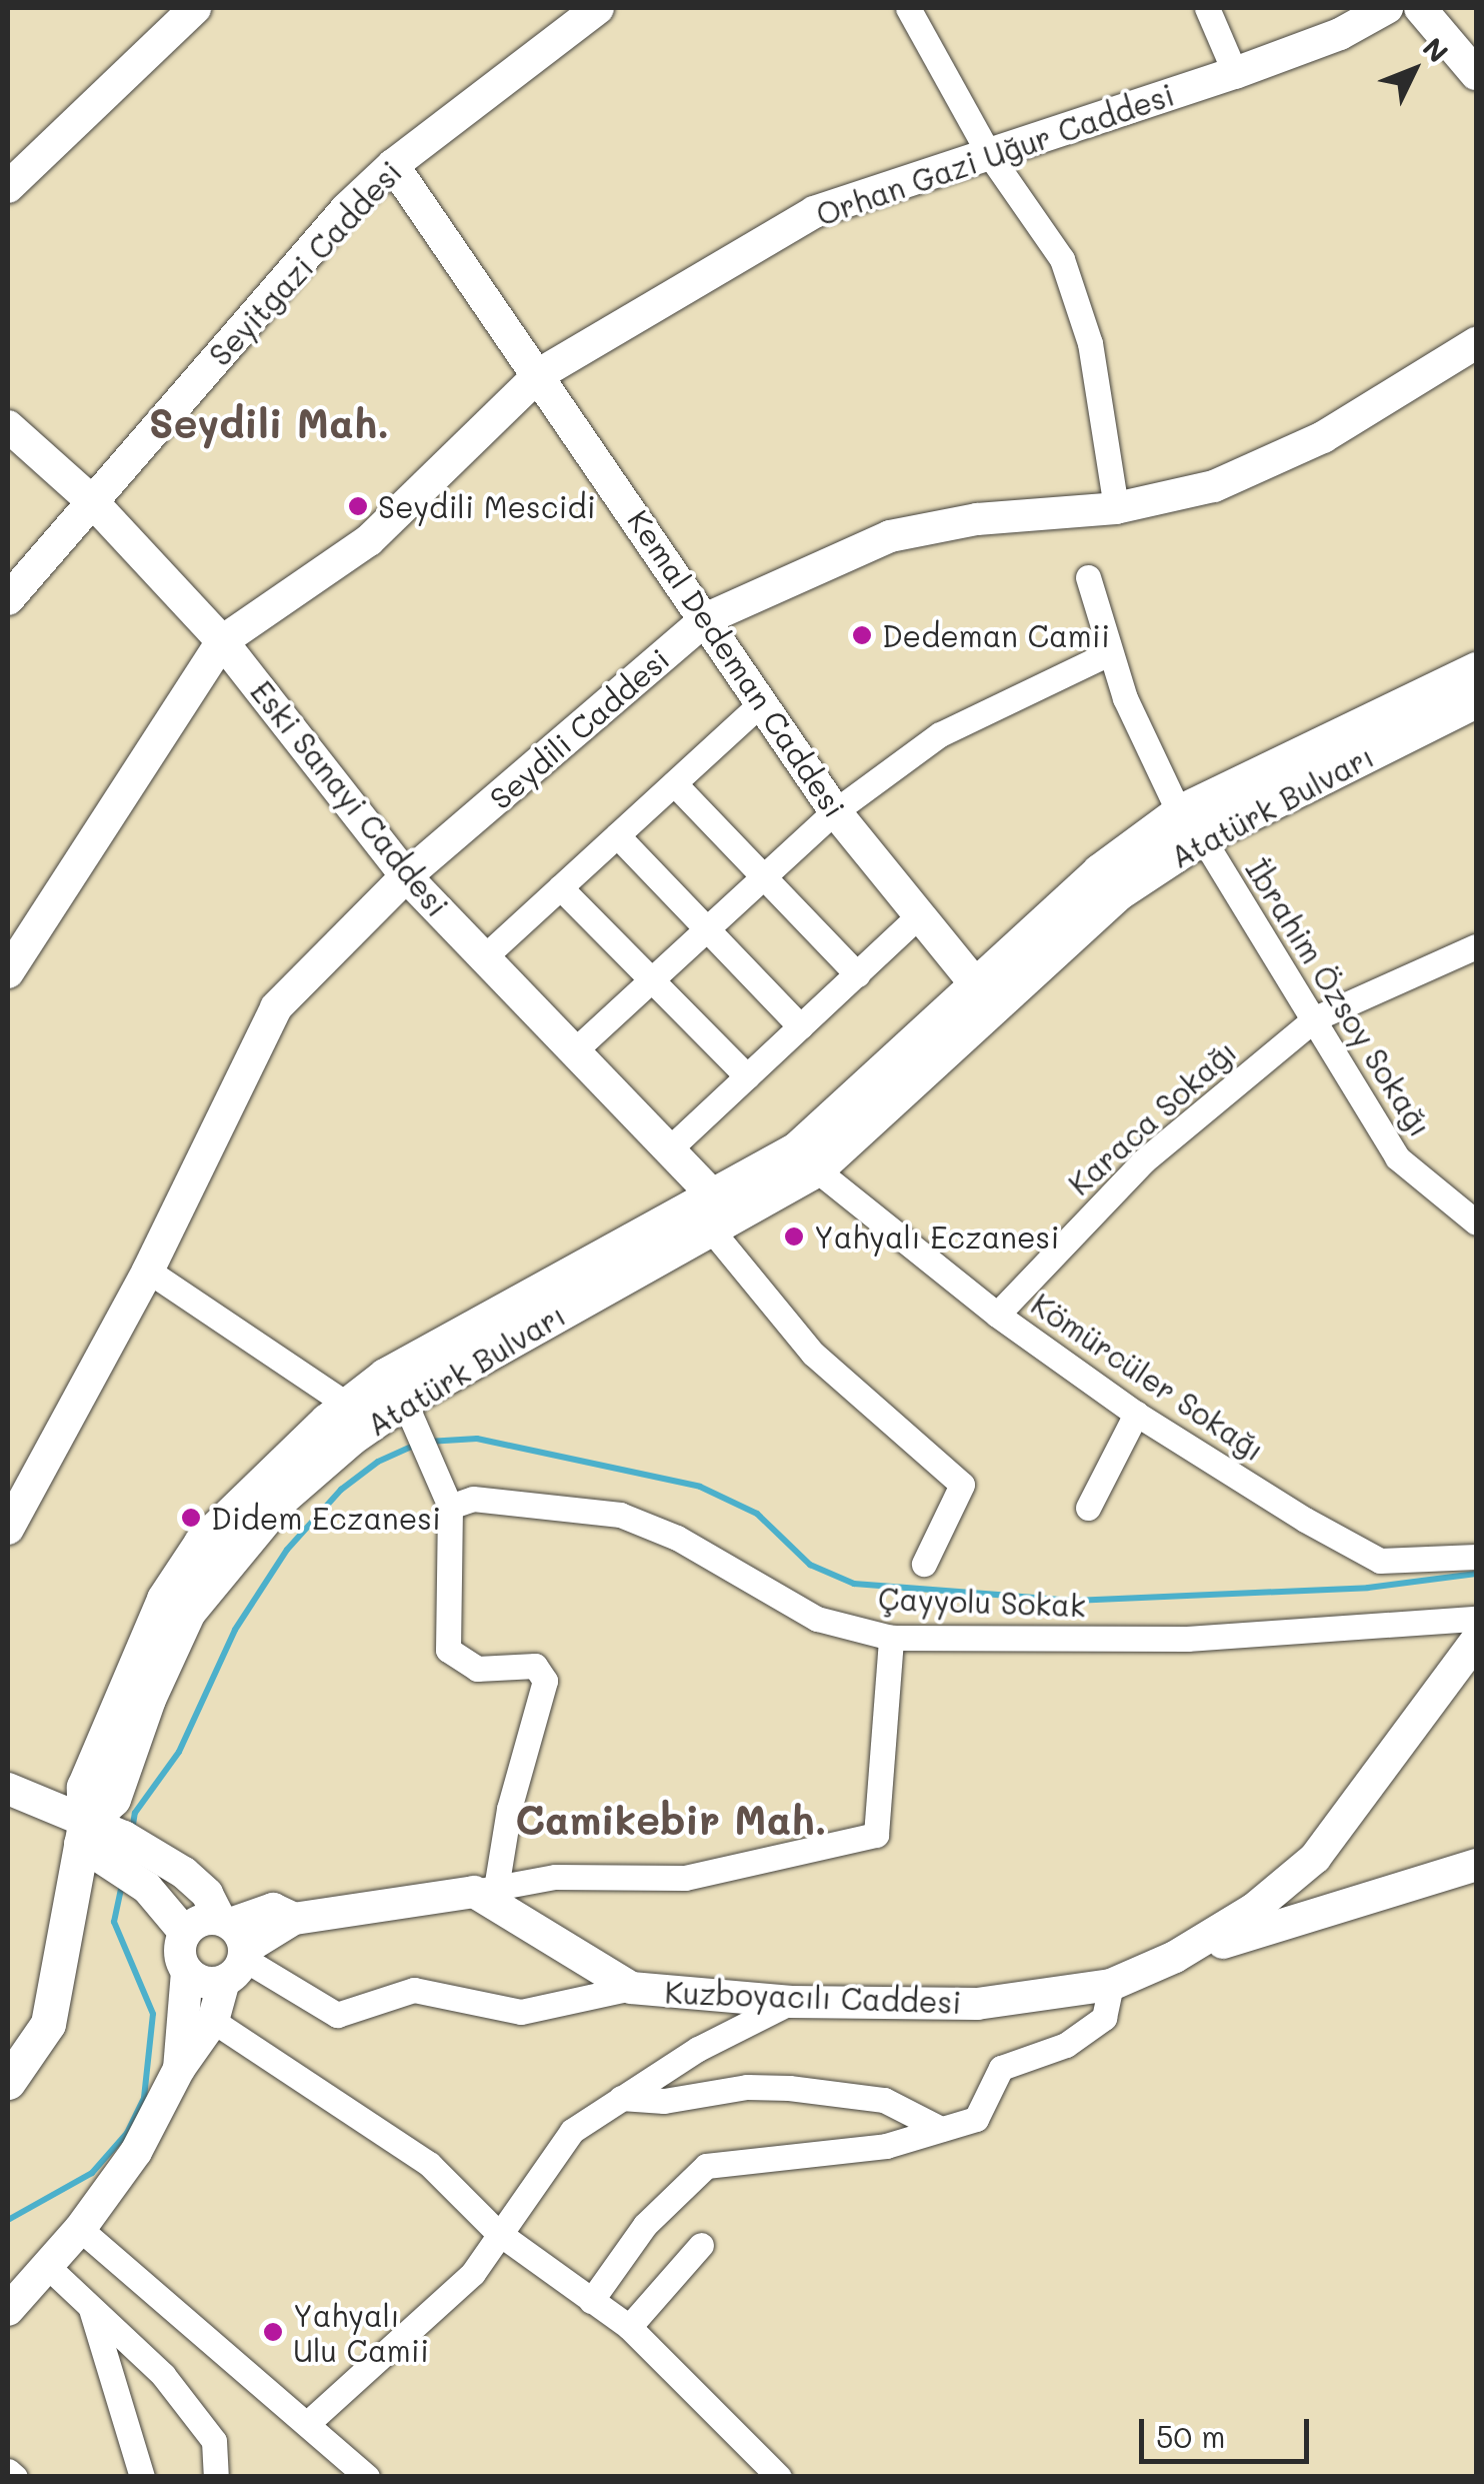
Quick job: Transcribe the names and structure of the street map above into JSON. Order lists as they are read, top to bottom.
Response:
{
  "streets": {
    "main road": ["Atatürk Bulvarı"],
    "street": [
      "Orhan Gazi Uğur Caddesi",
      "Seyitgazi Caddesi",
      "Kemal Dedeman Caddesi",
      "Seydili Caddesi",
      "Eski Sanayi Caddesi",
      "İbrahim Özsoy Sokağı",
      "Karaca Sokağı",
      "Kömürcüler Sokağı",
      "Çayyolu Sokak",
      "Kuzboyacılı Caddesi"
    ]
  },
  "crossings": [
    ["Orhan Gazi Uğur Caddesi", "Kemal Dedeman Caddesi"],
    ["Orhan Gazi Uğur Caddesi", "Eski Sanayi Caddesi"],
    ["Seyitgazi Caddesi", "Kemal Dedeman Caddesi"],
    ["Seyitgazi Caddesi", "Eski Sanayi Caddesi"],
    ["Kemal Dedeman Caddesi", "Seydili Caddesi"],
    ["Kemal Dedeman Caddesi", "Atatürk Bulvarı"],
    ["Seydili Caddesi", "Eski Sanayi Caddesi"],
    ["Eski Sanayi Caddesi", "Atatürk Bulvarı"],
    ["Atatürk Bulvarı", "İbrahim Özsoy Sokağı"],
    ["Atatürk Bulvarı", "Kömürcüler Sokağı"],
    ["İbrahim Özsoy Sokağı", "Karaca Sokağı"],
    ["Karaca Sokağı", "Kömürcüler Sokağı"]
  ],
  "districts": ["Seydili Mah.", "Camikebir Mah."],
  "places": [
    "Seydili Mescidi",
    "Dedeman Camii",
    "Yahyalı Eczanesi",
    "Didem Eczanesi",
    "Yahyalı Ulu Camii"
  ],
  "scale_bar": "50 m",
  "north": "top right"
}
